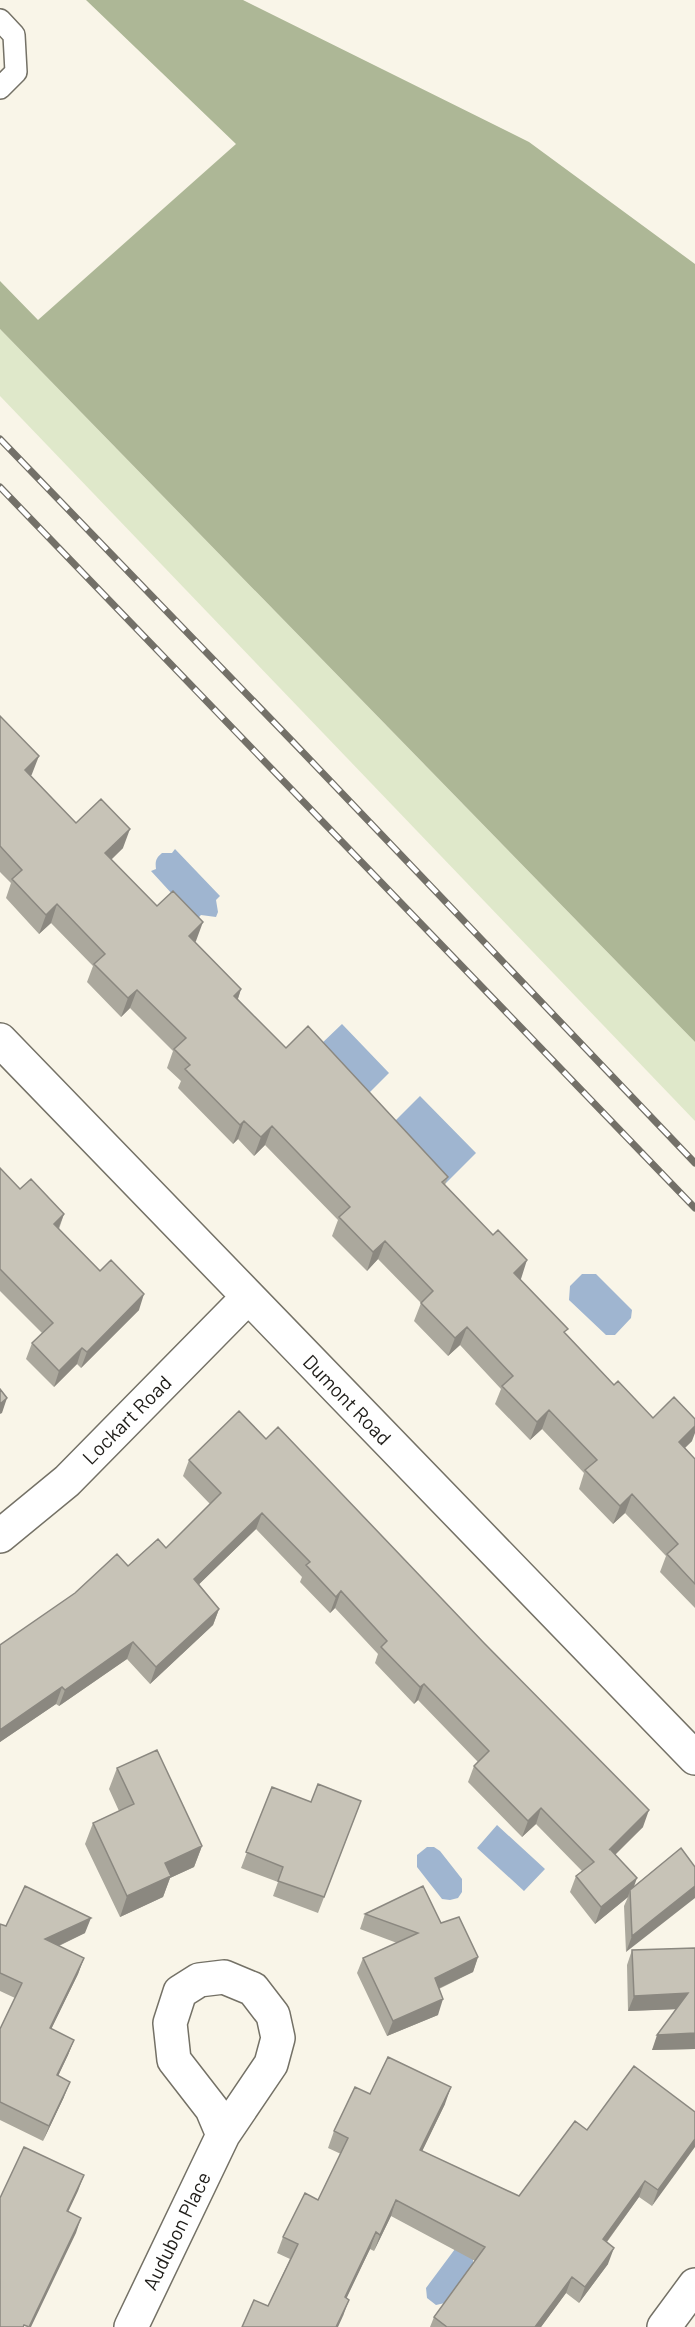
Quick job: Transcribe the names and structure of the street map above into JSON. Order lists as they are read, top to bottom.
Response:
{
  "streets": {
    "street": ["Dumont Road", "Lockart Road", "Audubon Place"]
  },
  "crossings": [
    ["Dumont Road", "Lockart Road"]
  ]
}
